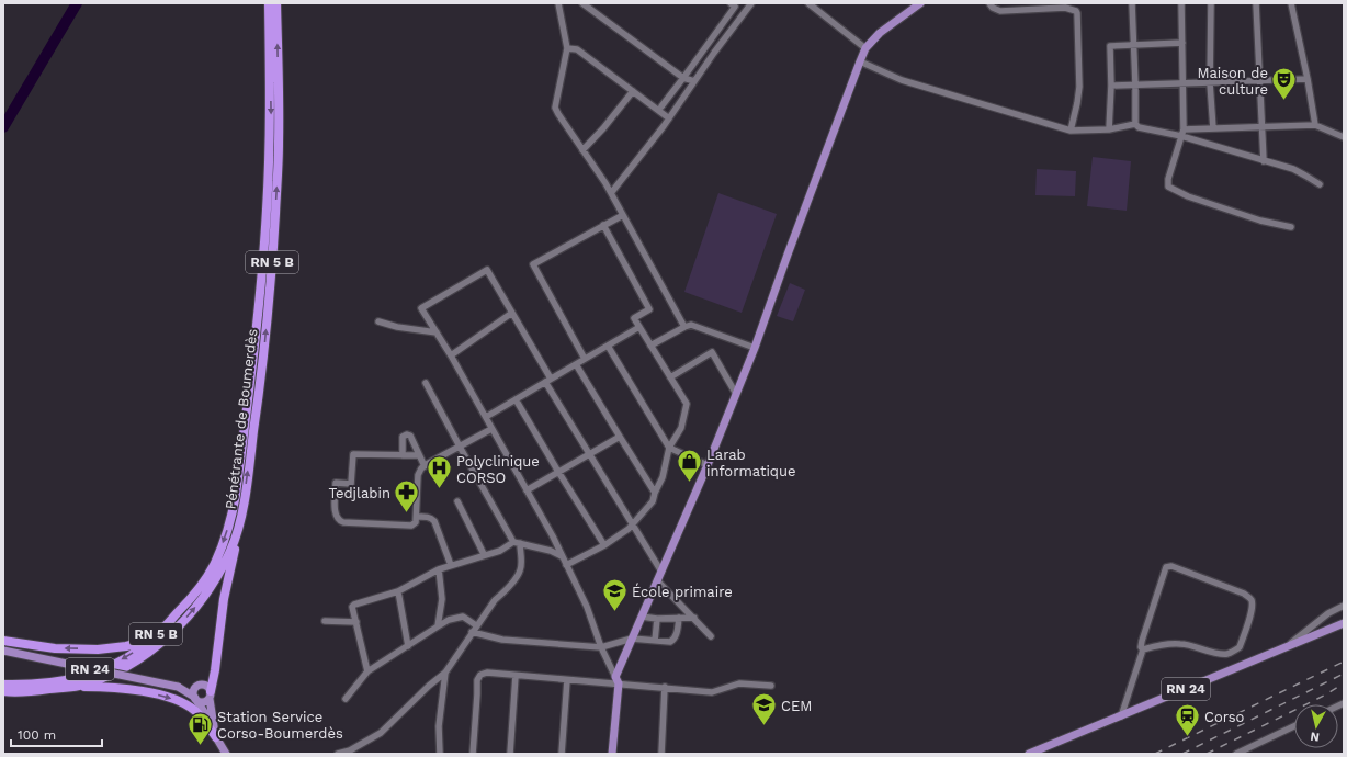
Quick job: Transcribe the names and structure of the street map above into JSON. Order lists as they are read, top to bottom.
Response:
{
  "streets": {
    "highway": ["RN 5 B", "Pénétrante de Boumerdès"],
    "main road": ["RN 24"]
  },
  "places": {
    "theatre": ["Maison de culture"],
    "shop": ["Larab informatique"],
    "hospital": ["Polyclinique CORSO"],
    "pharmacy": ["Tedjlabin"],
    "school or university": ["École primaire", "CEM"],
    "station": ["Corso"],
    "fuel station": ["Station Service Corso-Boumerdès"]
  },
  "scale_bar": "100 m",
  "north": "bottom"
}
